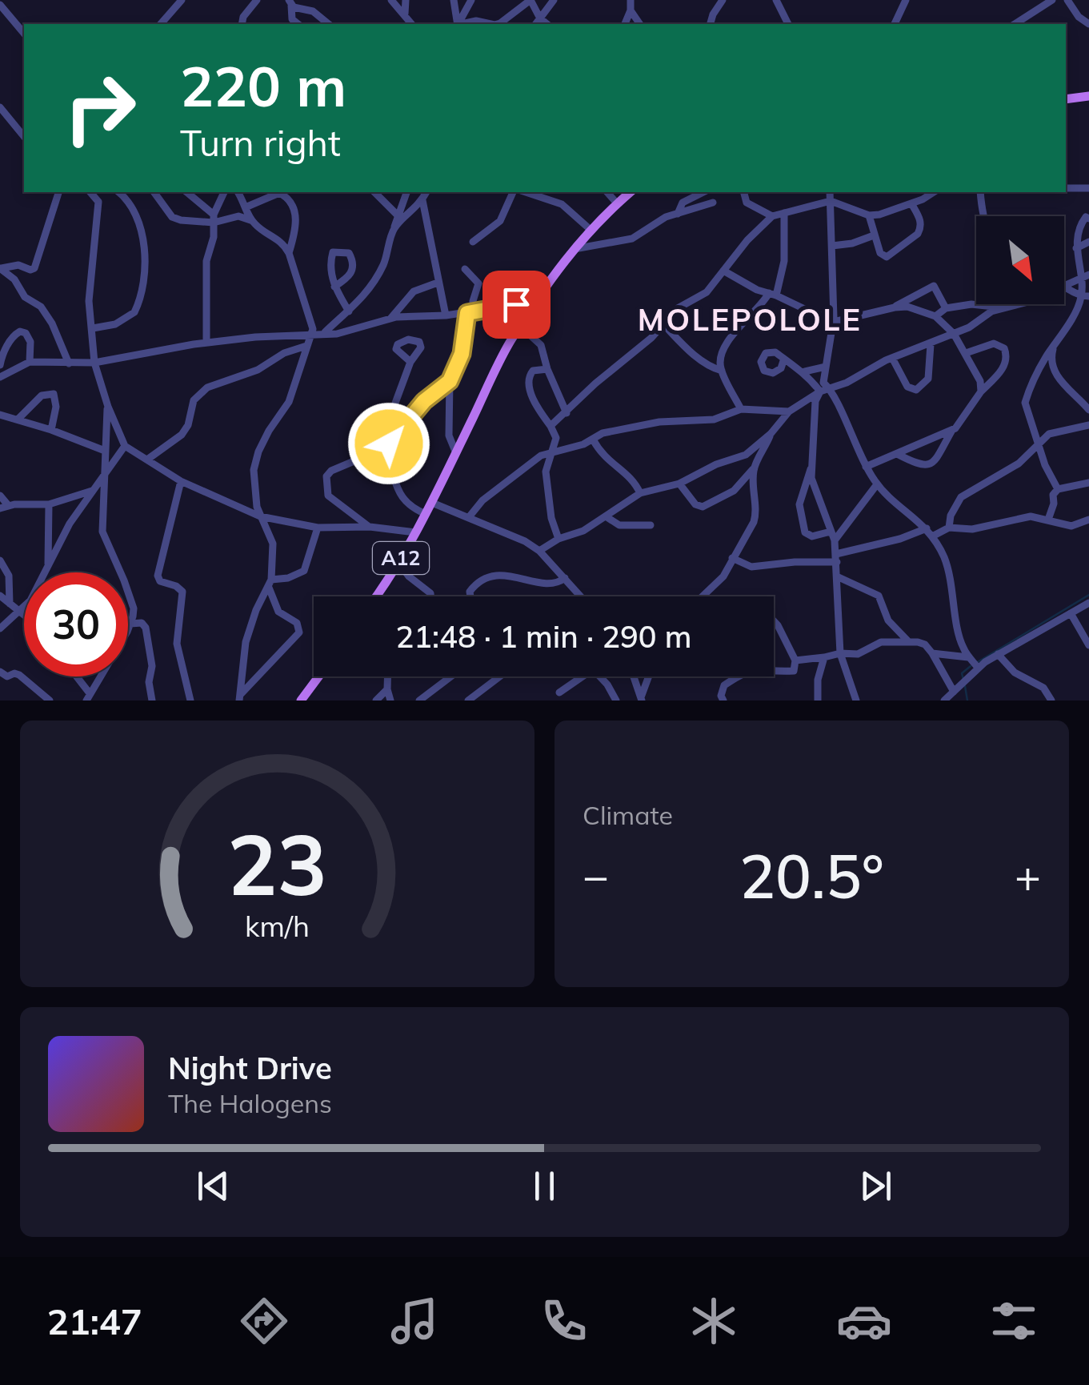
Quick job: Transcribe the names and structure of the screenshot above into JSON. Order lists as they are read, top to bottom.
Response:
{
  "streets": {
    "main road": ["A12"]
  },
  "districts": ["MOLEPOLOLE"],
  "north": "bottom right",
  "page": {
    "turn": ["220 m", "Turn right"],
    "limit": "30",
    "trip": "21:48 · 1 min · 290 m",
    "tile": "Climate",
    "heat": ["−", "20.5°", "+"],
    "song": ["Night Drive", "The Halogens"],
    "tabs": "21:47",
    "gauge": ["23", "km/h"]
  }
}
